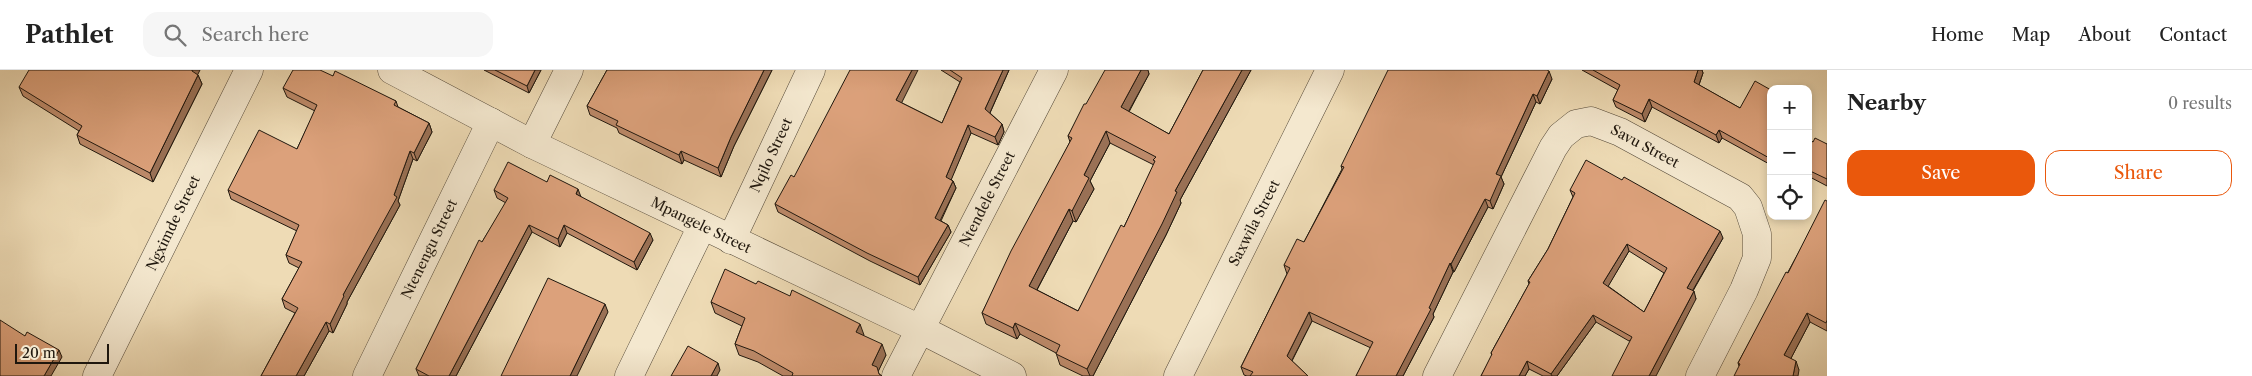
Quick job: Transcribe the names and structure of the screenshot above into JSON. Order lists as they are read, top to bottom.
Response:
{
  "streets": {
    "street": [
      "Savu Street",
      "Nqilo Street",
      "Ntendele Street",
      "Ngximde Street",
      "Saxwila Street",
      "Mpangele Street",
      "Ntenengu Street"
    ]
  },
  "crossings": [
    ["Nqilo Street", "Mpangele Street"],
    ["Ntendele Street", "Mpangele Street"],
    ["Mpangele Street", "Ntenengu Street"]
  ],
  "scale_bar": "20 m",
  "page": {
    "header": "Pathlet",
    "search": "Search here",
    "nav": [
      "Home",
      "Map",
      "About",
      "Contact"
    ],
    "heading": ["Nearby", "0 results"],
    "map_buttons": ["+", "−"],
    "buttons": ["Save", "Share"],
    "scale": "20 m"
  }
}
